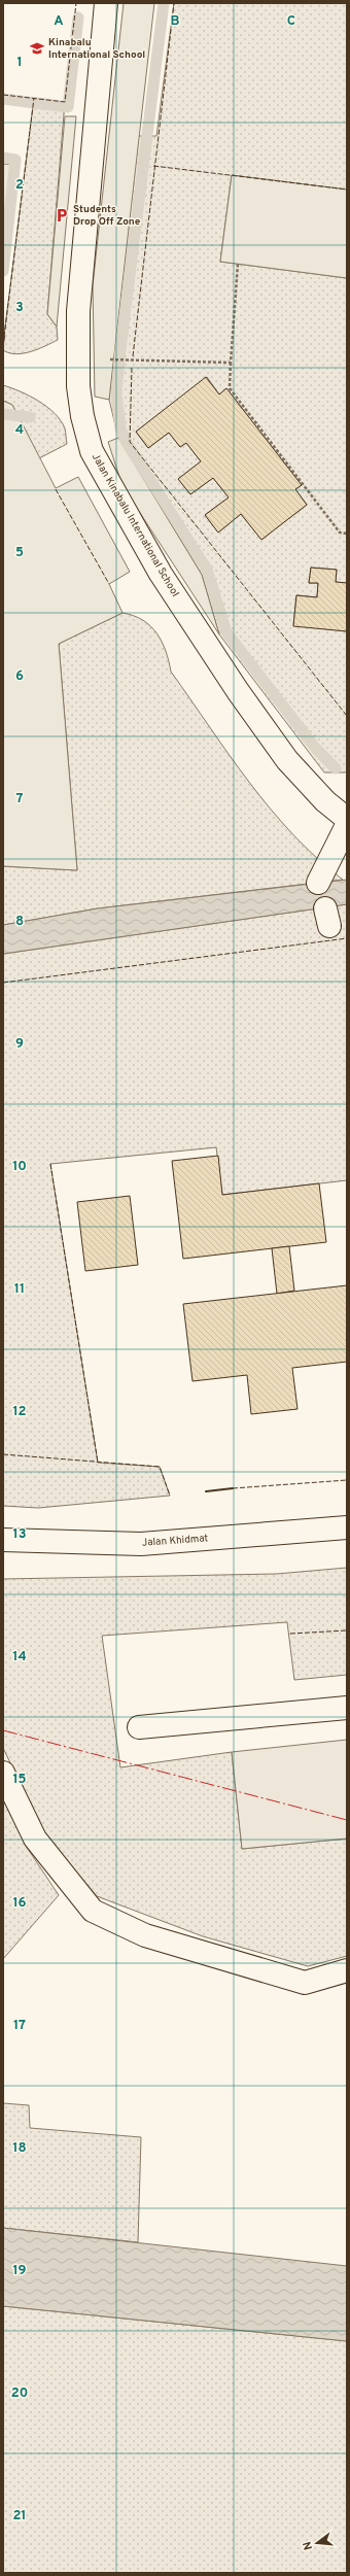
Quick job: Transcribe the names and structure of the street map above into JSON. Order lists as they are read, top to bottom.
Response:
{
  "streets": {
    "street": ["Jalan Kinabalu International School", "Jalan Khidmat"]
  },
  "places": {
    "school or university": ["Kinabalu International School"],
    "parking": ["Students Drop Off Zone"]
  },
  "north": "left",
  "grid": {
    "columns": ["A", "B", "C"],
    "rows": [
      "1",
      "2",
      "3",
      "4",
      "5",
      "6",
      "7",
      "8",
      "9",
      "10",
      "11",
      "12",
      "13",
      "14",
      "15",
      "16",
      "17",
      "18",
      "19",
      "20",
      "21"
    ]
  }
}
